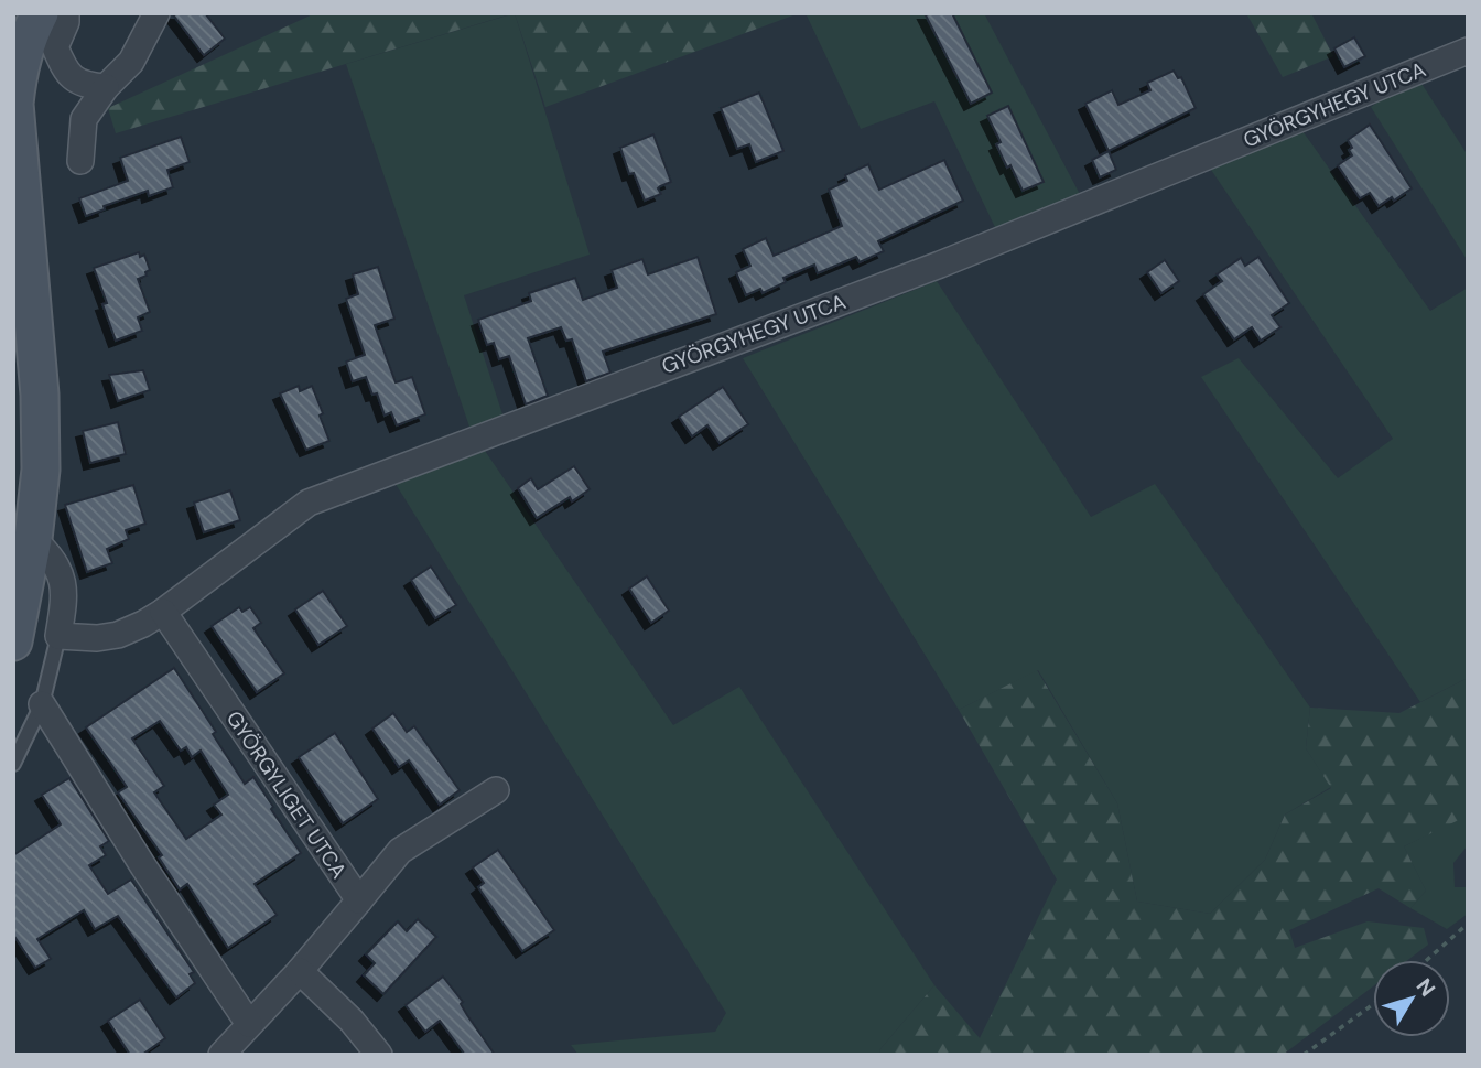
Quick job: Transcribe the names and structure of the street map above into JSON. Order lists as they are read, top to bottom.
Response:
{
  "streets": {
    "street": ["GYÖRGYHEGY UTCA", "GYÖRGYLIGET UTCA"]
  },
  "crossings": [
    ["GYÖRGYHEGY UTCA", "GYÖRGYLIGET UTCA"]
  ],
  "north": "top right"
}
